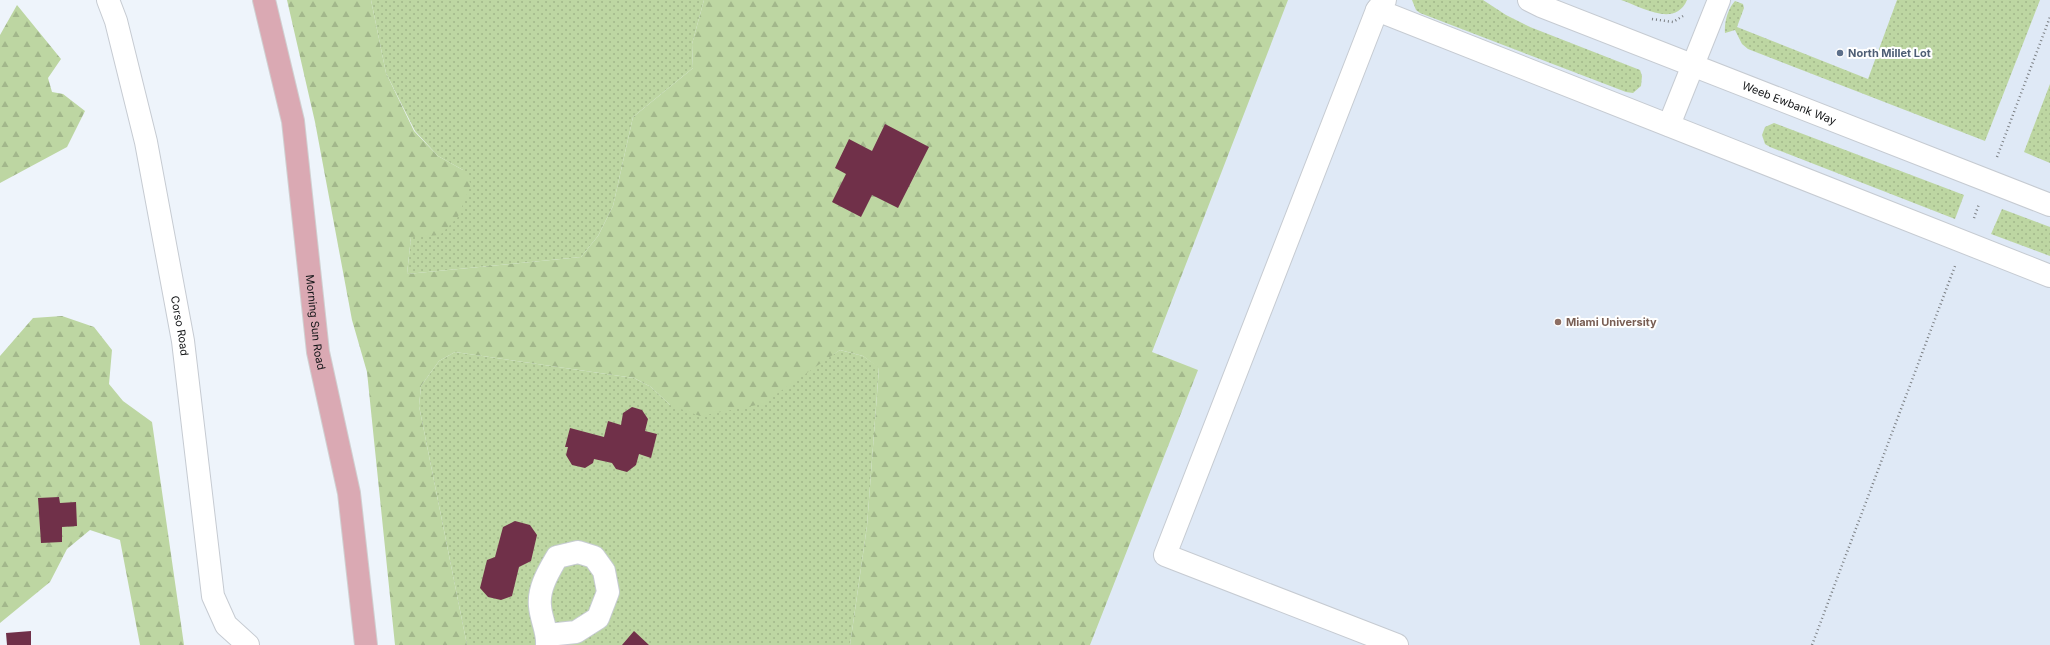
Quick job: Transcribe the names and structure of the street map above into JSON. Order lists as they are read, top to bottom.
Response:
{
  "streets": {
    "main road": ["Morning Sun Road"],
    "street": ["Weeb Ewbank Way", "Corso Road"]
  },
  "places": ["North Millet Lot", "Miami University"]
}
